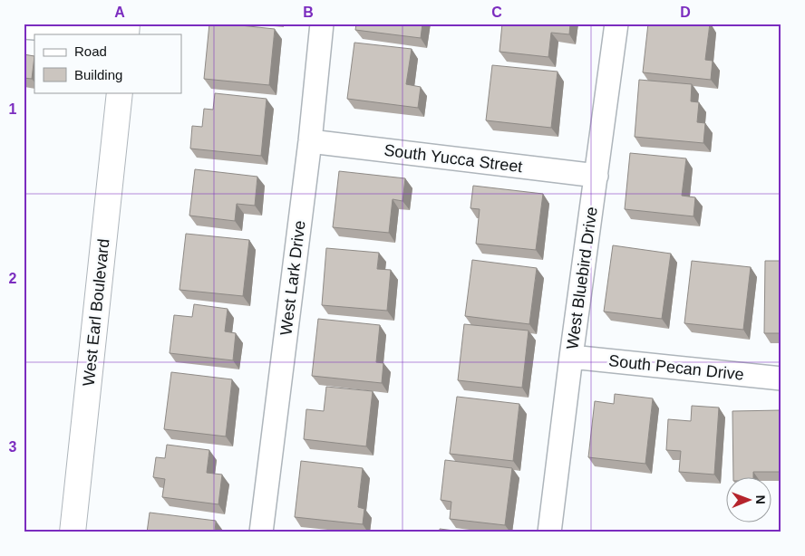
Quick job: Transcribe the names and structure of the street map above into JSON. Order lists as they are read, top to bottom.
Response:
{
  "streets": {
    "street": [
      "South Yucca Street",
      "West Lark Drive",
      "West Bluebird Drive",
      "West Earl Boulevard",
      "South Pecan Drive"
    ]
  },
  "crossings": [
    ["South Yucca Street", "West Lark Drive"],
    ["South Yucca Street", "West Bluebird Drive"],
    ["West Bluebird Drive", "South Pecan Drive"]
  ],
  "legend": ["Road", "Building"],
  "north": "right",
  "grid": {
    "columns": [
      "A",
      "B",
      "C",
      "D"
    ],
    "rows": ["1", "2", "3"]
  }
}
